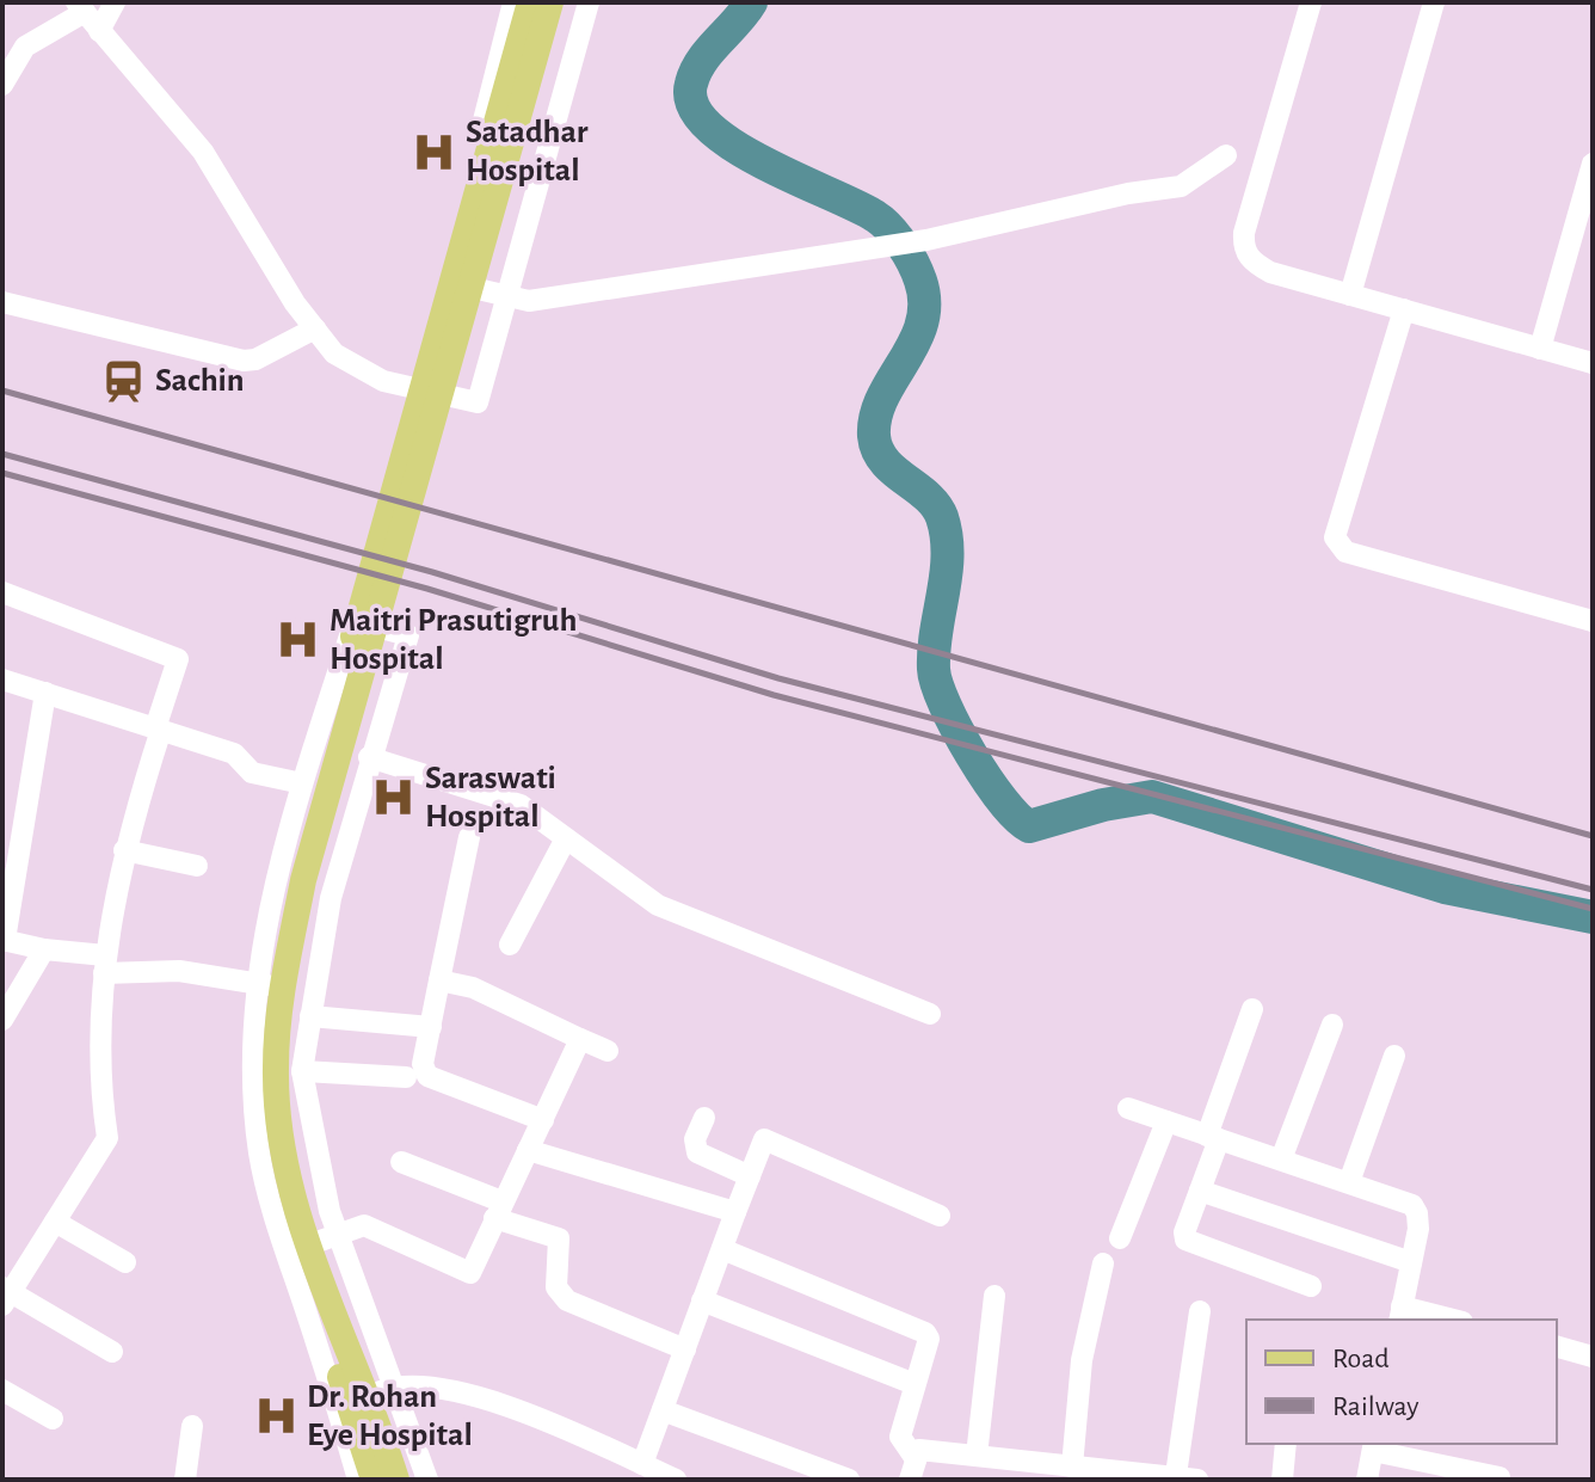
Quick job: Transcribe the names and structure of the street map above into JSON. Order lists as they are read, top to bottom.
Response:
{
  "places": {
    "hospital": [
      "Satadhar Hospital",
      "Maitri Prasutigruh Hospital",
      "Saraswati Hospital",
      "Dr. Rohan Eye Hospital"
    ],
    "station": ["Sachin"]
  },
  "legend": ["Road", "Railway"]
}
